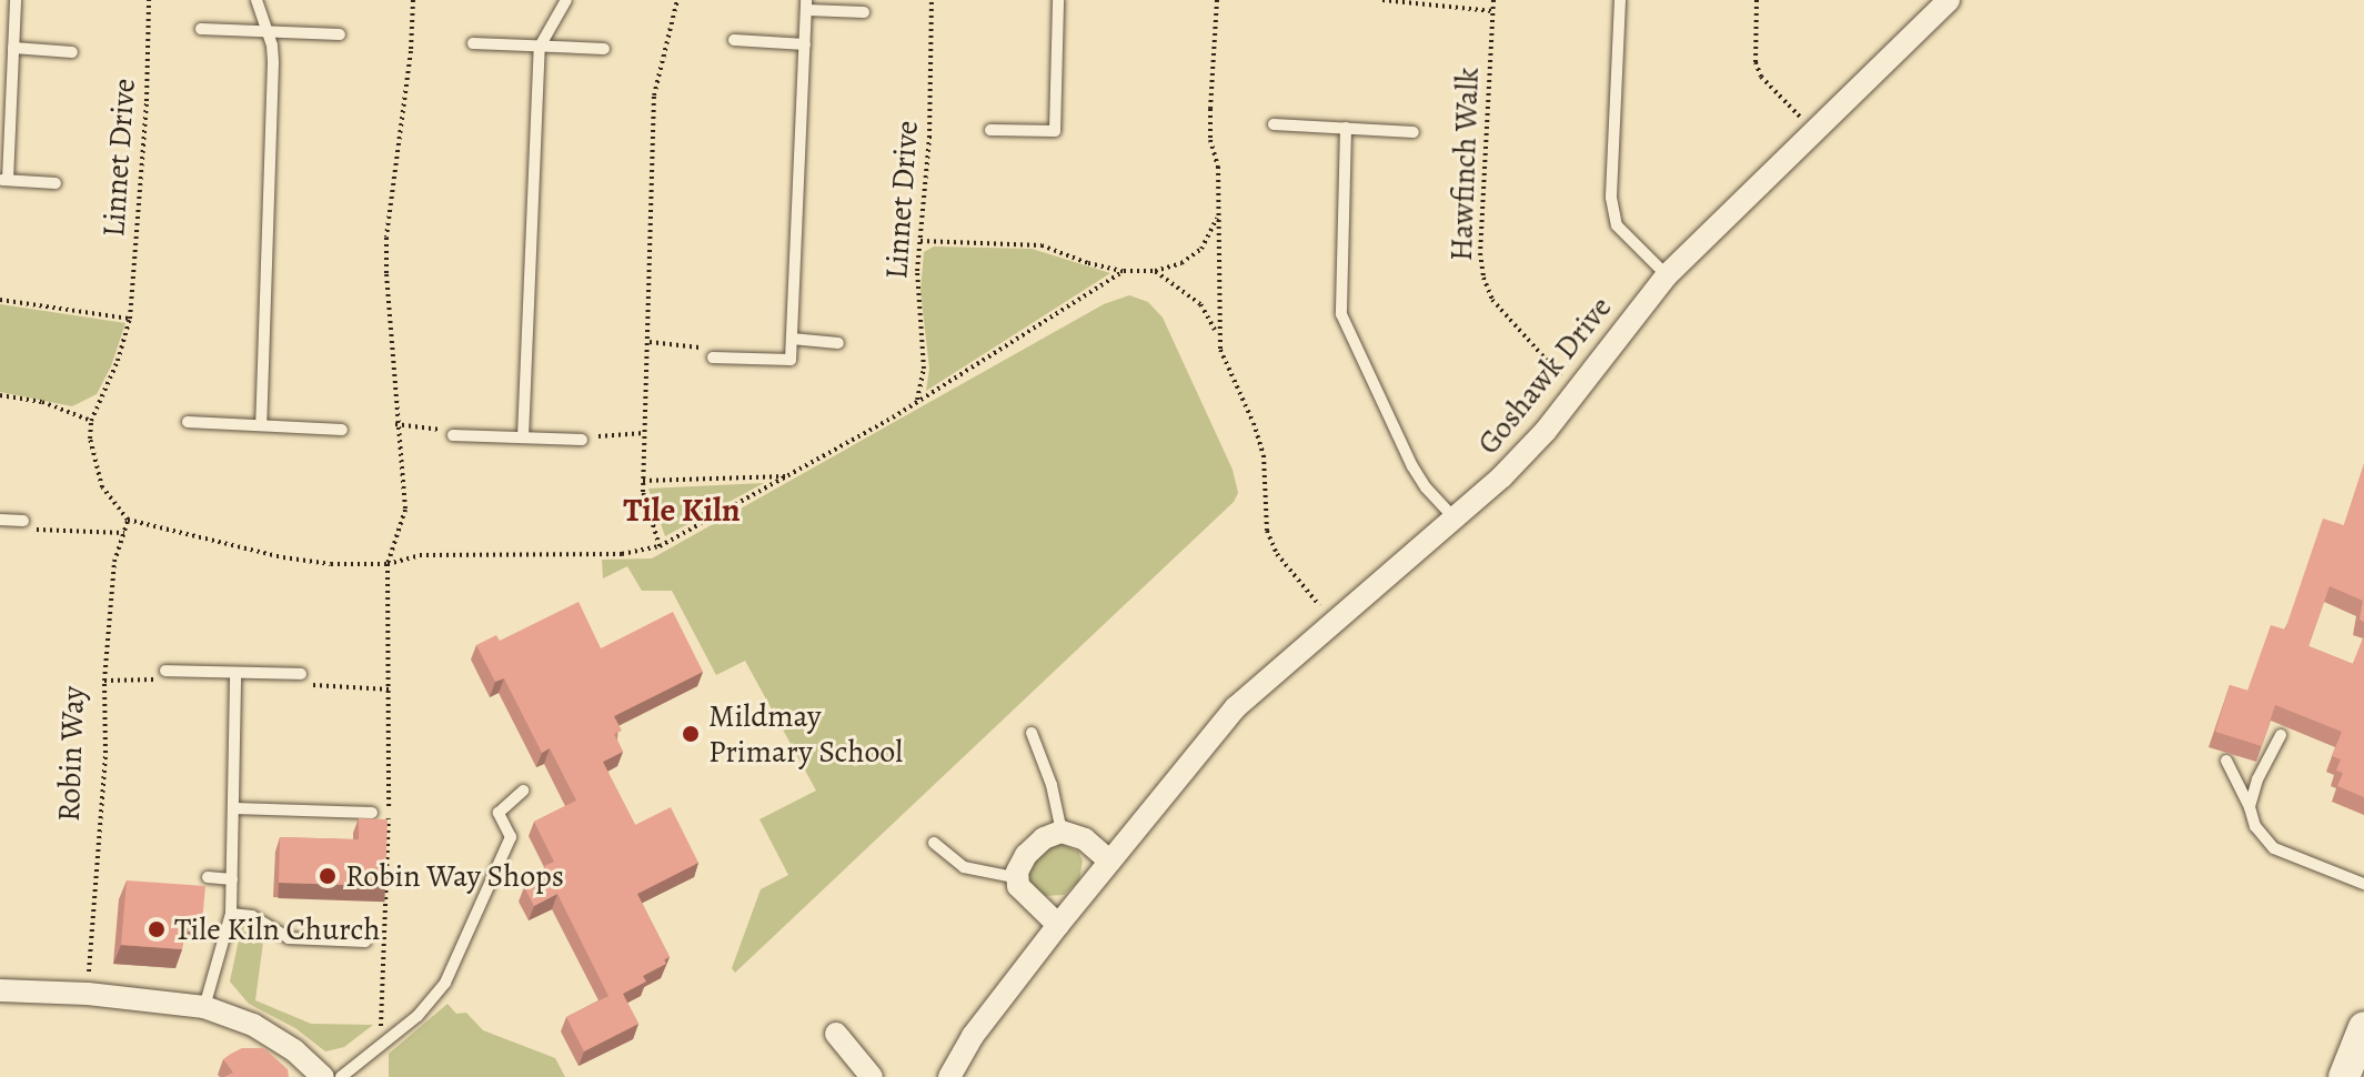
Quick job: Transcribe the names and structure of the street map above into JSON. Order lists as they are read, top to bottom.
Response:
{
  "streets": {
    "street": ["Goshawk Drive"],
    "path": ["Linnet Drive", "Hawfinch Walk", "Robin Way"]
  },
  "crossings": [
    ["Hawfinch Walk", "Goshawk Drive"]
  ],
  "districts": ["Tile Kiln"],
  "places": ["Mildmay Primary School", "Robin Way Shops", "Tile Kiln Church"]
}
